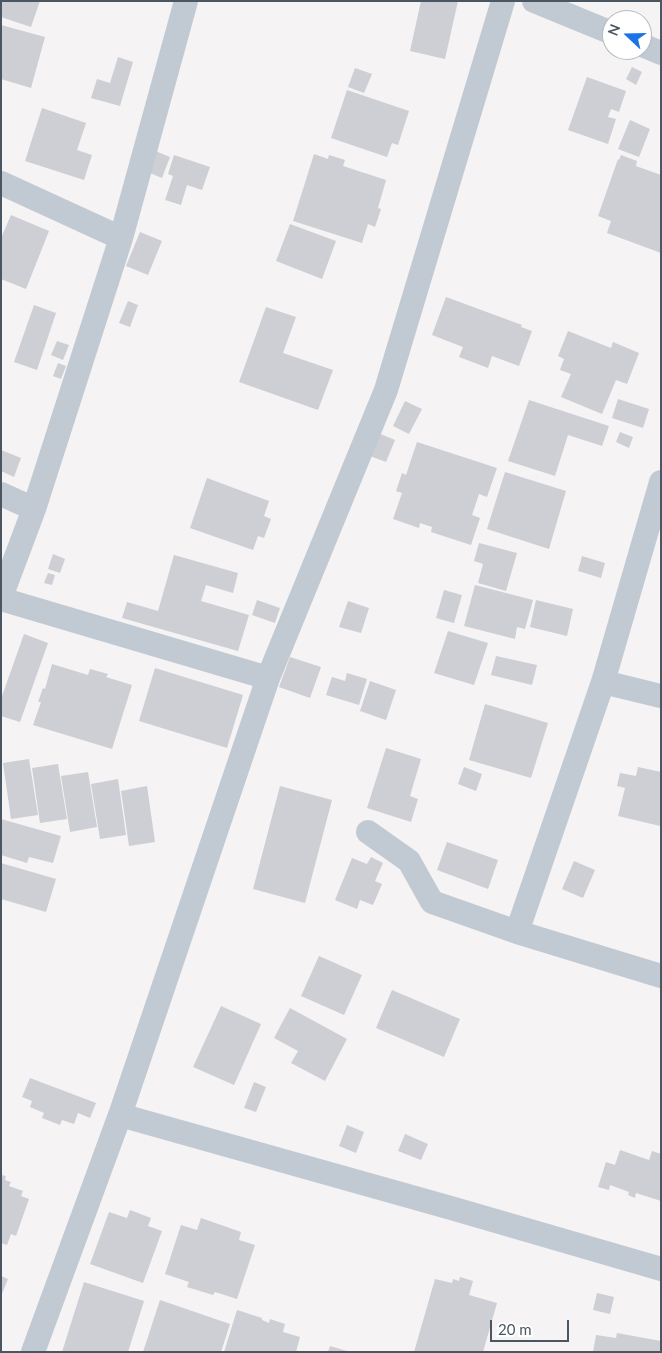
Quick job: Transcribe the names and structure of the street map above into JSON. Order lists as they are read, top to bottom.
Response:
{
  "scale_bar": "20 m",
  "north": "left"
}
